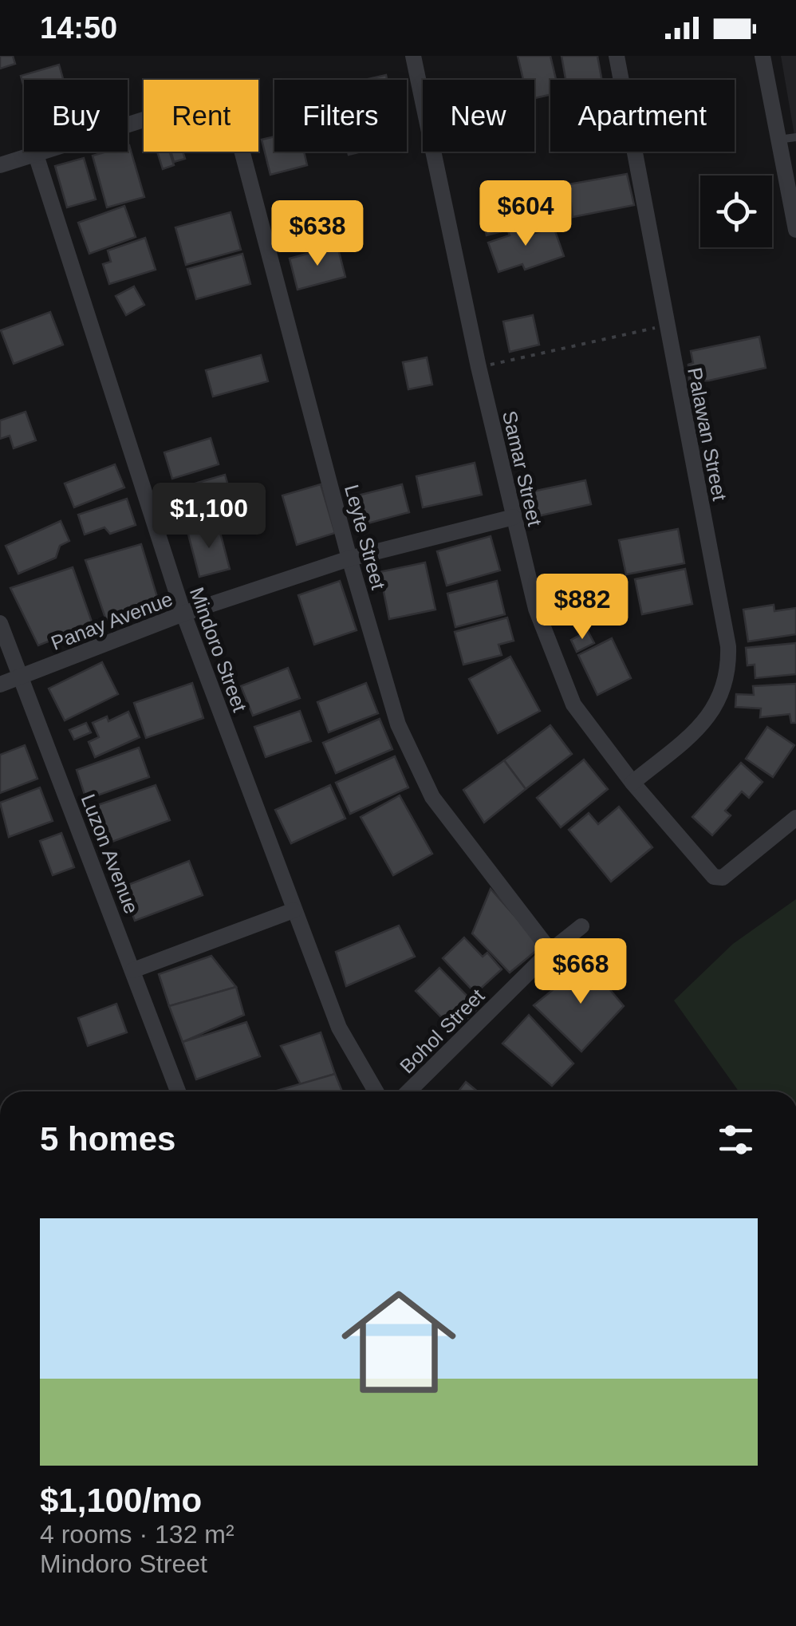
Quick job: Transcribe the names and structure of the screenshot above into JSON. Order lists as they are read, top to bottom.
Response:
{
  "streets": {
    "street": [
      "Palawan Street",
      "Samar Street",
      "Leyte Street",
      "Panay Avenue",
      "Mindoro Street",
      "Luzon Avenue",
      "Bohol Street"
    ]
  },
  "crossings": [
    ["Palawan Street", "Samar Street"],
    ["Samar Street", "Panay Avenue"],
    ["Leyte Street", "Panay Avenue"],
    ["Leyte Street", "Bohol Street"],
    ["Panay Avenue", "Mindoro Street"],
    ["Panay Avenue", "Luzon Avenue"]
  ],
  "page": {
    "status": "14:50",
    "chip": [
      "Buy",
      "Rent",
      "Filters",
      "New",
      "Apartment"
    ],
    "price": [
      "$604",
      "$638",
      "$1,100",
      "$882",
      "$668"
    ],
    "heading": "5 homes",
    "list": [
      {
        "name": "$1,100/mo",
        "note": "4 rooms · 132 m² · Mindoro Street"
      }
    ]
  }
}
